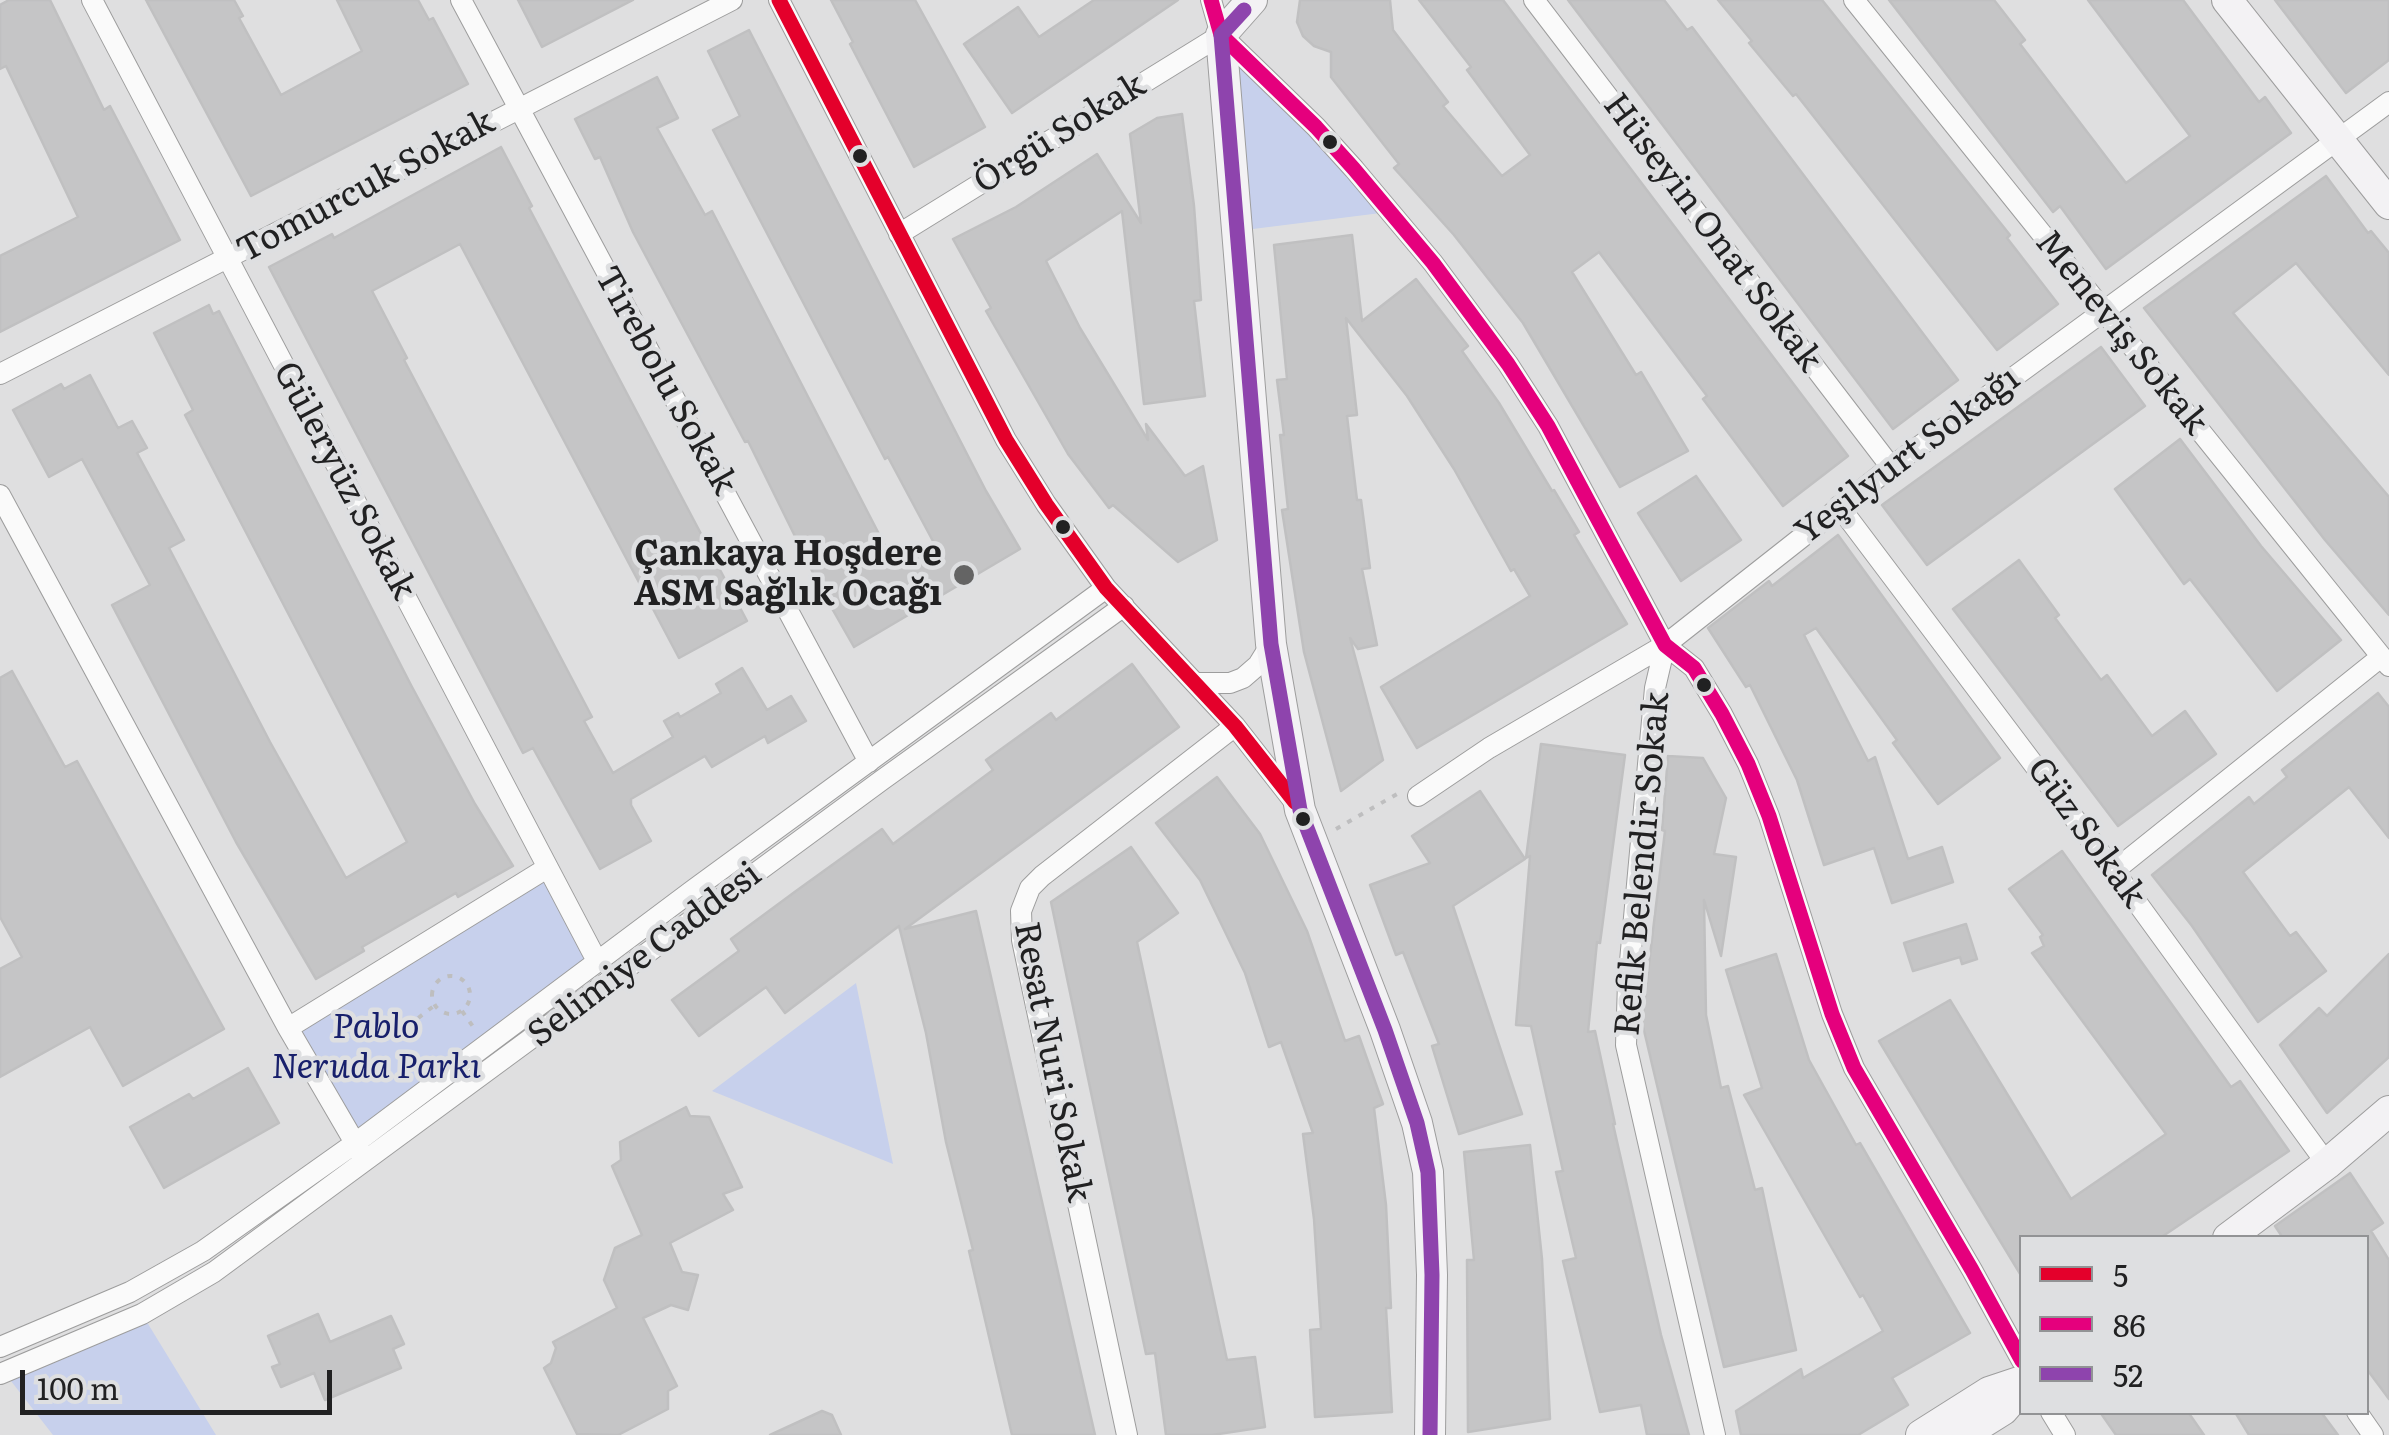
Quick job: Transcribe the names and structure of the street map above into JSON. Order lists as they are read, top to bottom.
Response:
{
  "streets": {
    "street": [
      "Örgü Sokak",
      "Tomurcuk Sokak",
      "Hüseyin Onat Sokak",
      "Meneviş Sokak",
      "Tirebolu Sokak",
      "Yeşilyurt Sokağı",
      "Güleryüz Sokak",
      "Güz Sokak",
      "Refik Belendir Sokak",
      "Selimiye Caddesi",
      "Resat Nuri Sokak"
    ]
  },
  "crossings": [
    ["Tomurcuk Sokak", "Tirebolu Sokak"],
    ["Tomurcuk Sokak", "Güleryüz Sokak"],
    ["Hüseyin Onat Sokak", "Yeşilyurt Sokağı"],
    ["Meneviş Sokak", "Yeşilyurt Sokağı"],
    ["Tirebolu Sokak", "Selimiye Caddesi"],
    ["Yeşilyurt Sokağı", "Güz Sokak"],
    ["Yeşilyurt Sokağı", "Refik Belendir Sokak"],
    ["Güleryüz Sokak", "Selimiye Caddesi"]
  ],
  "parks": ["Pablo Neruda Parkı"],
  "places": ["Çankaya Hoşdere ASM Sağlık Ocağı"],
  "lines": ["transit line 5", "transit line 86", "transit line 52"],
  "legend": ["5", "86", "52"],
  "scale_bar": "100 m"
}
